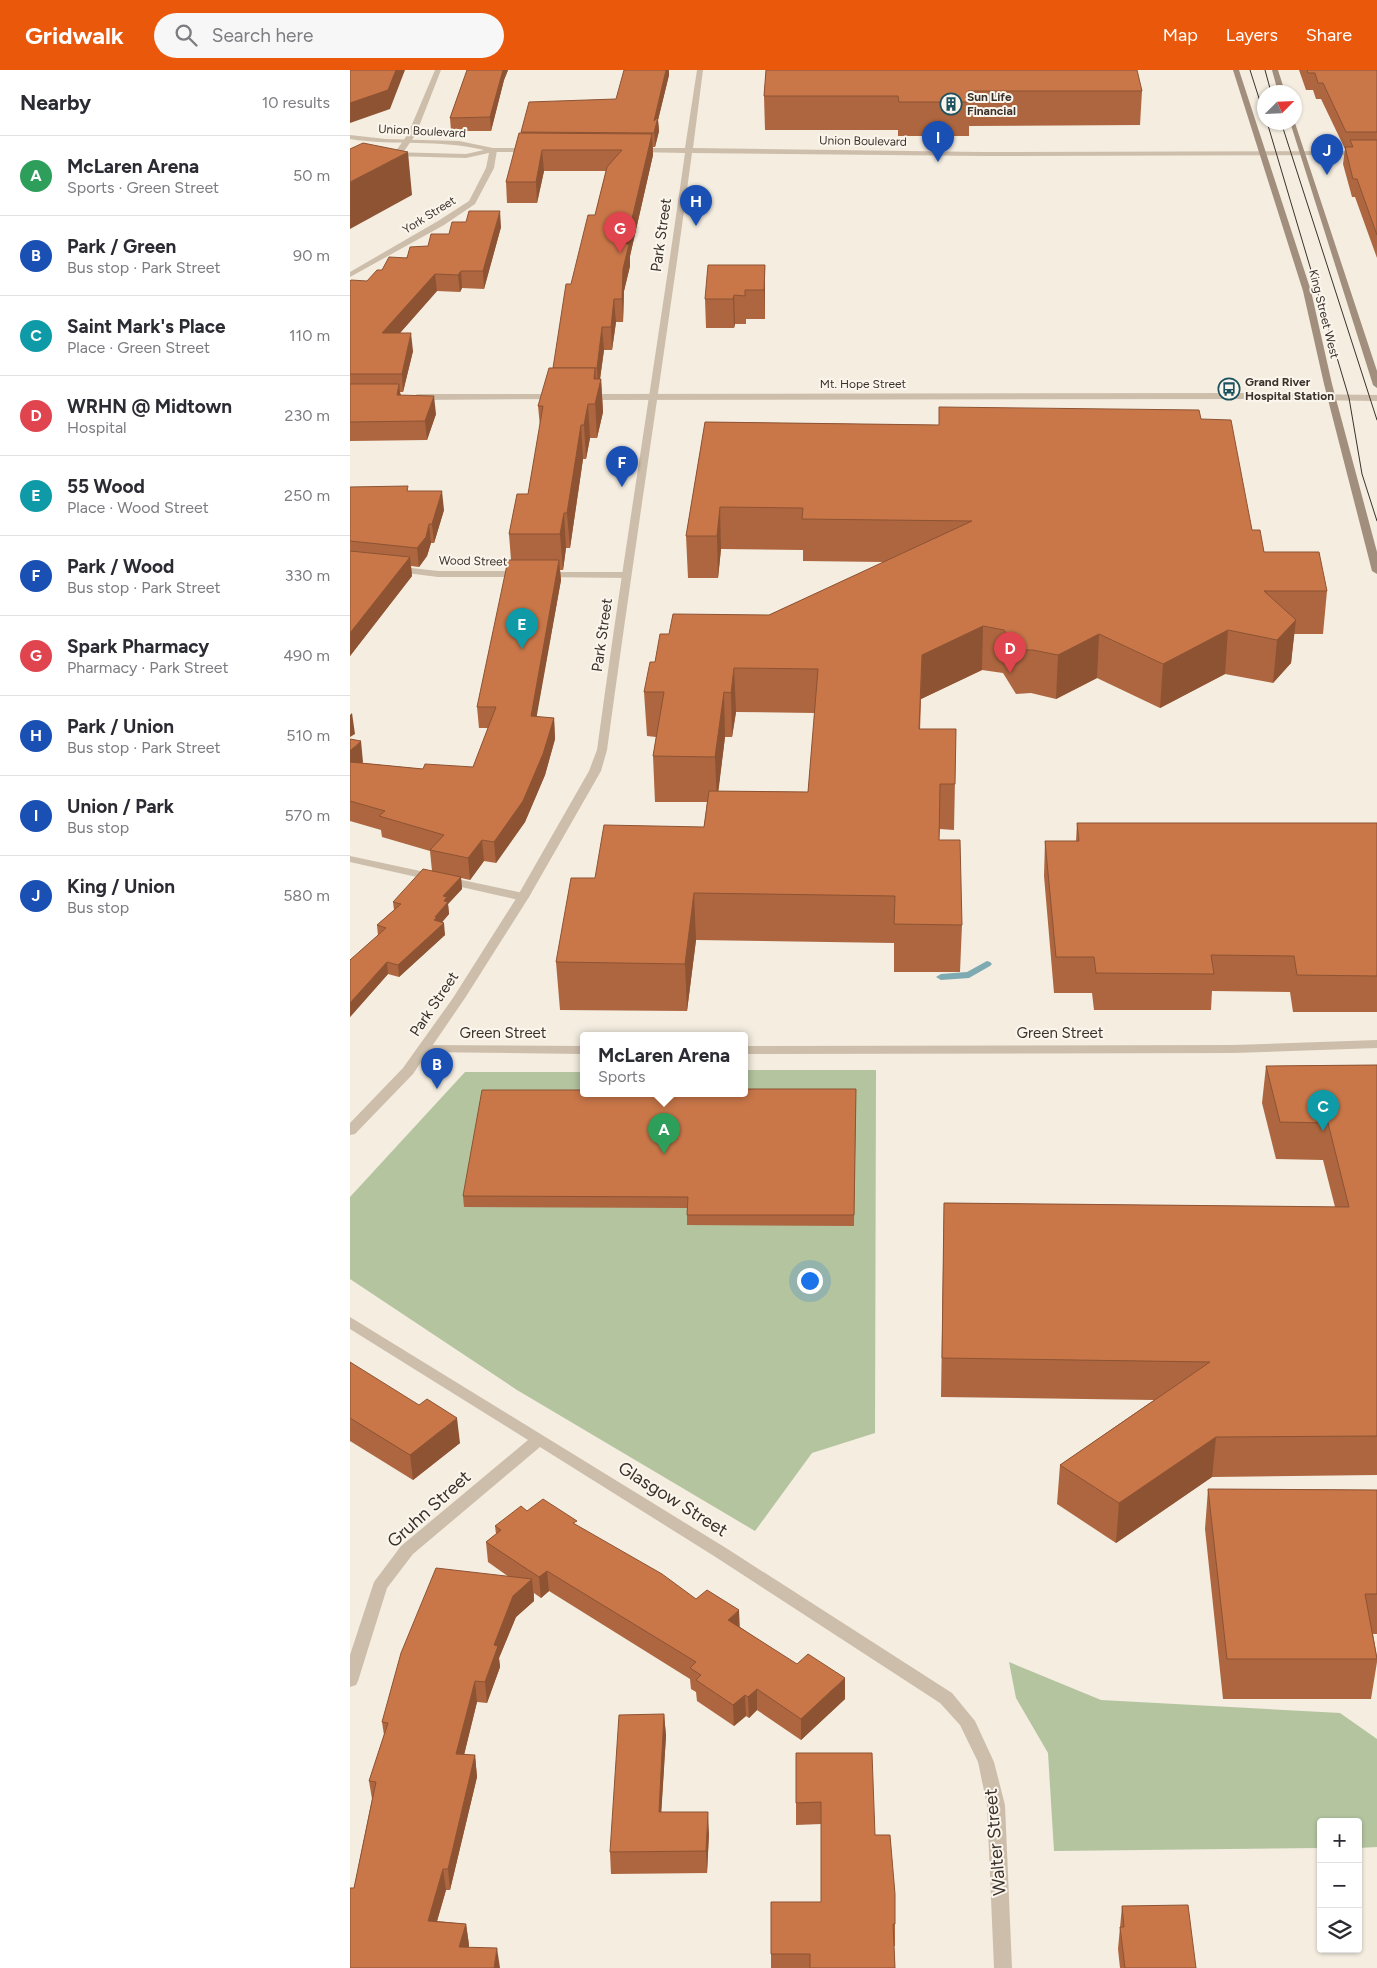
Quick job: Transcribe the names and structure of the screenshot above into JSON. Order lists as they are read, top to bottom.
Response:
{
  "streets": {
    "main road": ["King Street West"],
    "street": [
      "Union Boulevard",
      "York Street",
      "Park Street",
      "Mt. Hope Street",
      "Wood Street",
      "Green Street",
      "Glasgow Street",
      "Gruhn Street",
      "Walter Street"
    ]
  },
  "crossings": [
    ["Union Boulevard", "York Street"],
    ["Union Boulevard", "Park Street"],
    ["Union Boulevard", "King Street West"],
    ["Park Street", "Mt. Hope Street"],
    ["Park Street", "Wood Street"],
    ["Park Street", "Green Street"],
    ["King Street West", "Mt. Hope Street"],
    ["Glasgow Street", "Gruhn Street"],
    ["Glasgow Street", "Walter Street"]
  ],
  "places": {
    "building": ["Sun Life Financial"],
    "bus stop": ["Grand River Hospital Station"]
  },
  "north": "top right",
  "page": {
    "header": "Gridwalk",
    "search": "Search here",
    "nav": ["Map", "Layers", "Share"],
    "heading": ["Nearby", "10 results"],
    "pins": [
      "I",
      "J",
      "H",
      "G",
      "F",
      "E",
      "D",
      "B",
      "C",
      "A"
    ],
    "list": [
      {
        "mark": "A",
        "name": "McLaren Arena",
        "note": "Sports · Green Street",
        "value": "50 m"
      },
      {
        "mark": "B",
        "name": "Park / Green",
        "note": "Bus stop · Park Street",
        "value": "90 m"
      },
      {
        "mark": "C",
        "name": "Saint Mark's Place",
        "note": "Place · Green Street",
        "value": "110 m"
      },
      {
        "mark": "D",
        "name": "WRHN @ Midtown",
        "note": "Hospital",
        "value": "230 m"
      },
      {
        "mark": "E",
        "name": "55 Wood",
        "note": "Place · Wood Street",
        "value": "250 m"
      },
      {
        "mark": "F",
        "name": "Park / Wood",
        "note": "Bus stop · Park Street",
        "value": "330 m"
      },
      {
        "mark": "G",
        "name": "Spark Pharmacy",
        "note": "Pharmacy · Park Street",
        "value": "490 m"
      },
      {
        "mark": "H",
        "name": "Park / Union",
        "note": "Bus stop · Park Street",
        "value": "510 m"
      },
      {
        "mark": "I",
        "name": "Union / Park",
        "note": "Bus stop",
        "value": "570 m"
      },
      {
        "mark": "J",
        "name": "King / Union",
        "note": "Bus stop",
        "value": "580 m"
      }
    ],
    "popup": ["McLaren Arena", "Sports"],
    "map_buttons": ["+", "−"]
  }
}
